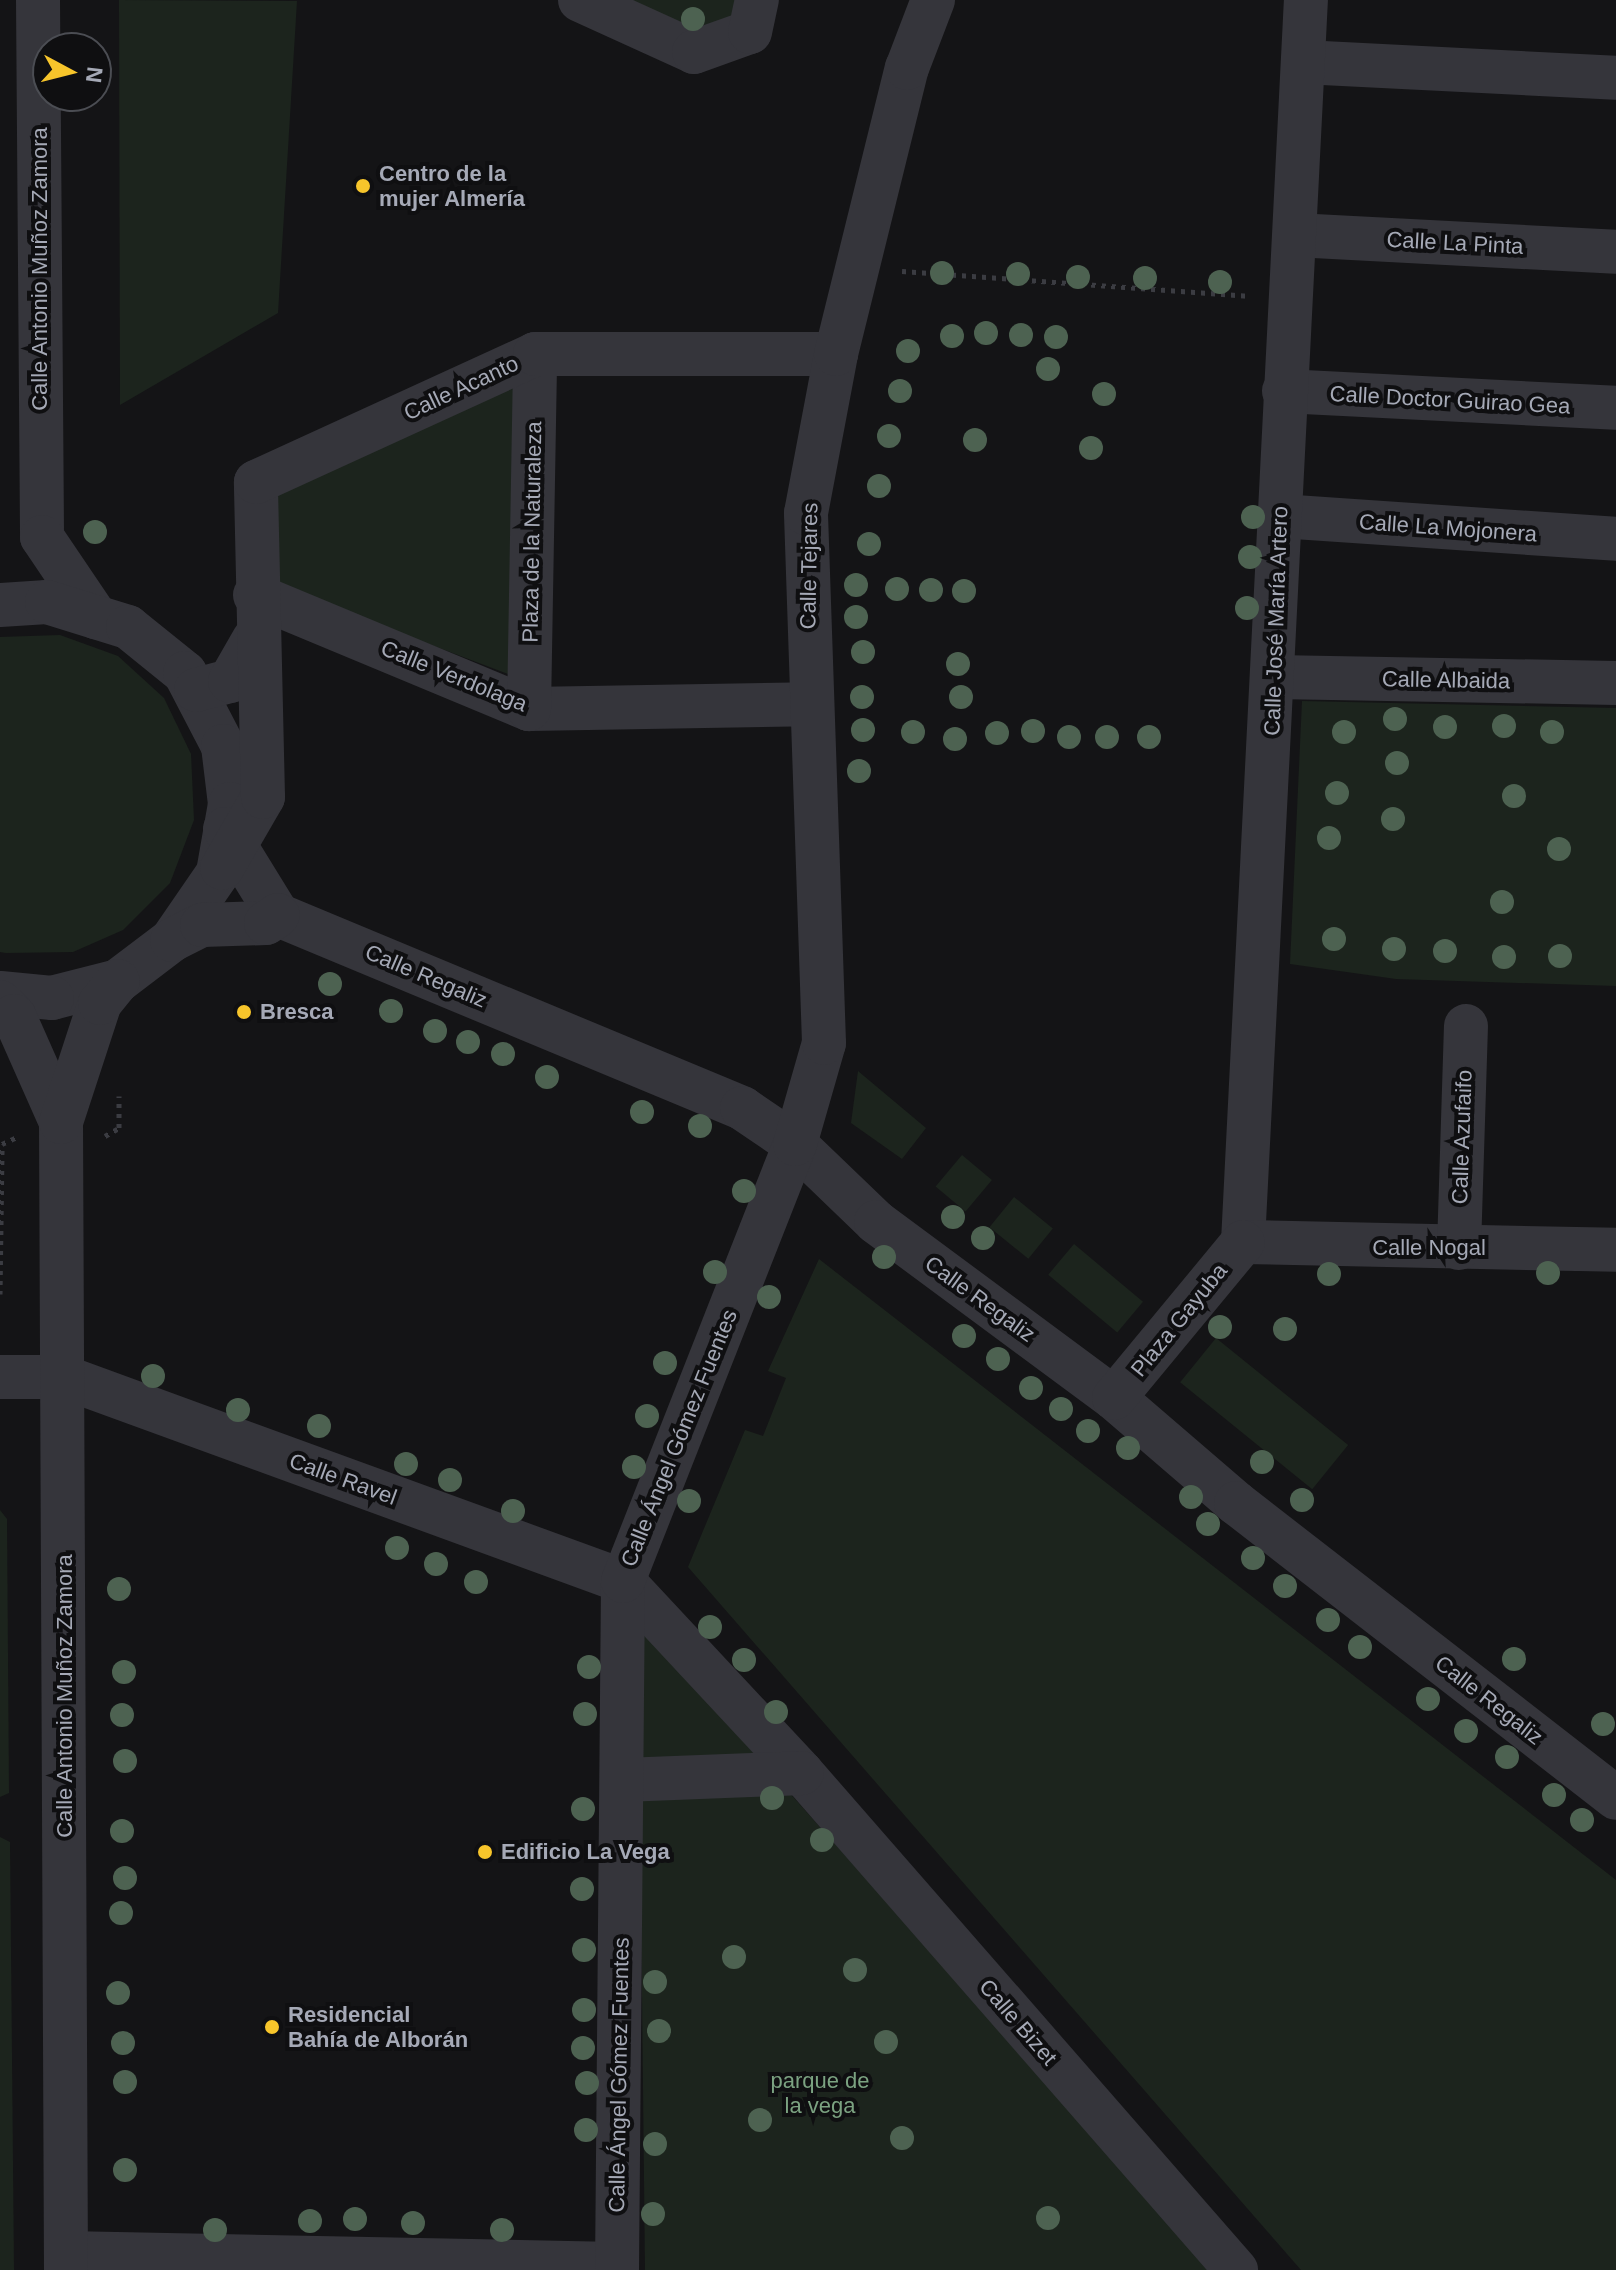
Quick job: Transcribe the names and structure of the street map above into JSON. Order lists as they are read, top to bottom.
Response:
{
  "streets": {
    "street": [
      "Calle La Pinta",
      "Calle Antonio Muñoz Zamora",
      "Calle Acanto",
      "Calle Doctor Guirao Gea",
      "Calle La Mojonera",
      "Plaza de la Naturaleza",
      "Calle Tejares",
      "Calle José María Artero",
      "Calle Verdolaga",
      "Calle Albaida",
      "Calle Regaliz",
      "Calle Azufaifo",
      "Calle Nogal",
      "Plaza Gayuba",
      "Calle Ángel Gómez Fuentes",
      "Calle Ravel",
      "Calle Bizet"
    ]
  },
  "crossings": [
    ["Calle La Pinta", "Calle José María Artero"],
    ["Calle Antonio Muñoz Zamora", "Calle Ravel"],
    ["Calle Acanto", "Plaza de la Naturaleza"],
    ["Calle Acanto", "Calle Tejares"],
    ["Calle Acanto", "Calle Verdolaga"],
    ["Calle Doctor Guirao Gea", "Calle José María Artero"],
    ["Calle La Mojonera", "Calle José María Artero"],
    ["Plaza de la Naturaleza", "Calle Verdolaga"],
    ["Calle Tejares", "Calle Verdolaga"],
    ["Calle Tejares", "Calle Regaliz"],
    ["Calle Tejares", "Calle Ángel Gómez Fuentes"],
    ["Calle José María Artero", "Calle Albaida"],
    ["Calle José María Artero", "Calle Nogal"],
    ["Calle José María Artero", "Plaza Gayuba"],
    ["Calle Regaliz", "Plaza Gayuba"],
    ["Calle Regaliz", "Calle Ángel Gómez Fuentes"],
    ["Calle Azufaifo", "Calle Nogal"],
    ["Calle Nogal", "Plaza Gayuba"],
    ["Calle Ángel Gómez Fuentes", "Calle Ravel"],
    ["Calle Ángel Gómez Fuentes", "Calle Bizet"],
    ["Calle Ravel", "Calle Bizet"]
  ],
  "parks": ["parque de la vega"],
  "places": [
    "Centro de la mujer Almería",
    "Bresca",
    "Edificio La Vega",
    "Residencial Bahía de Alborán"
  ],
  "north": "right"
}
